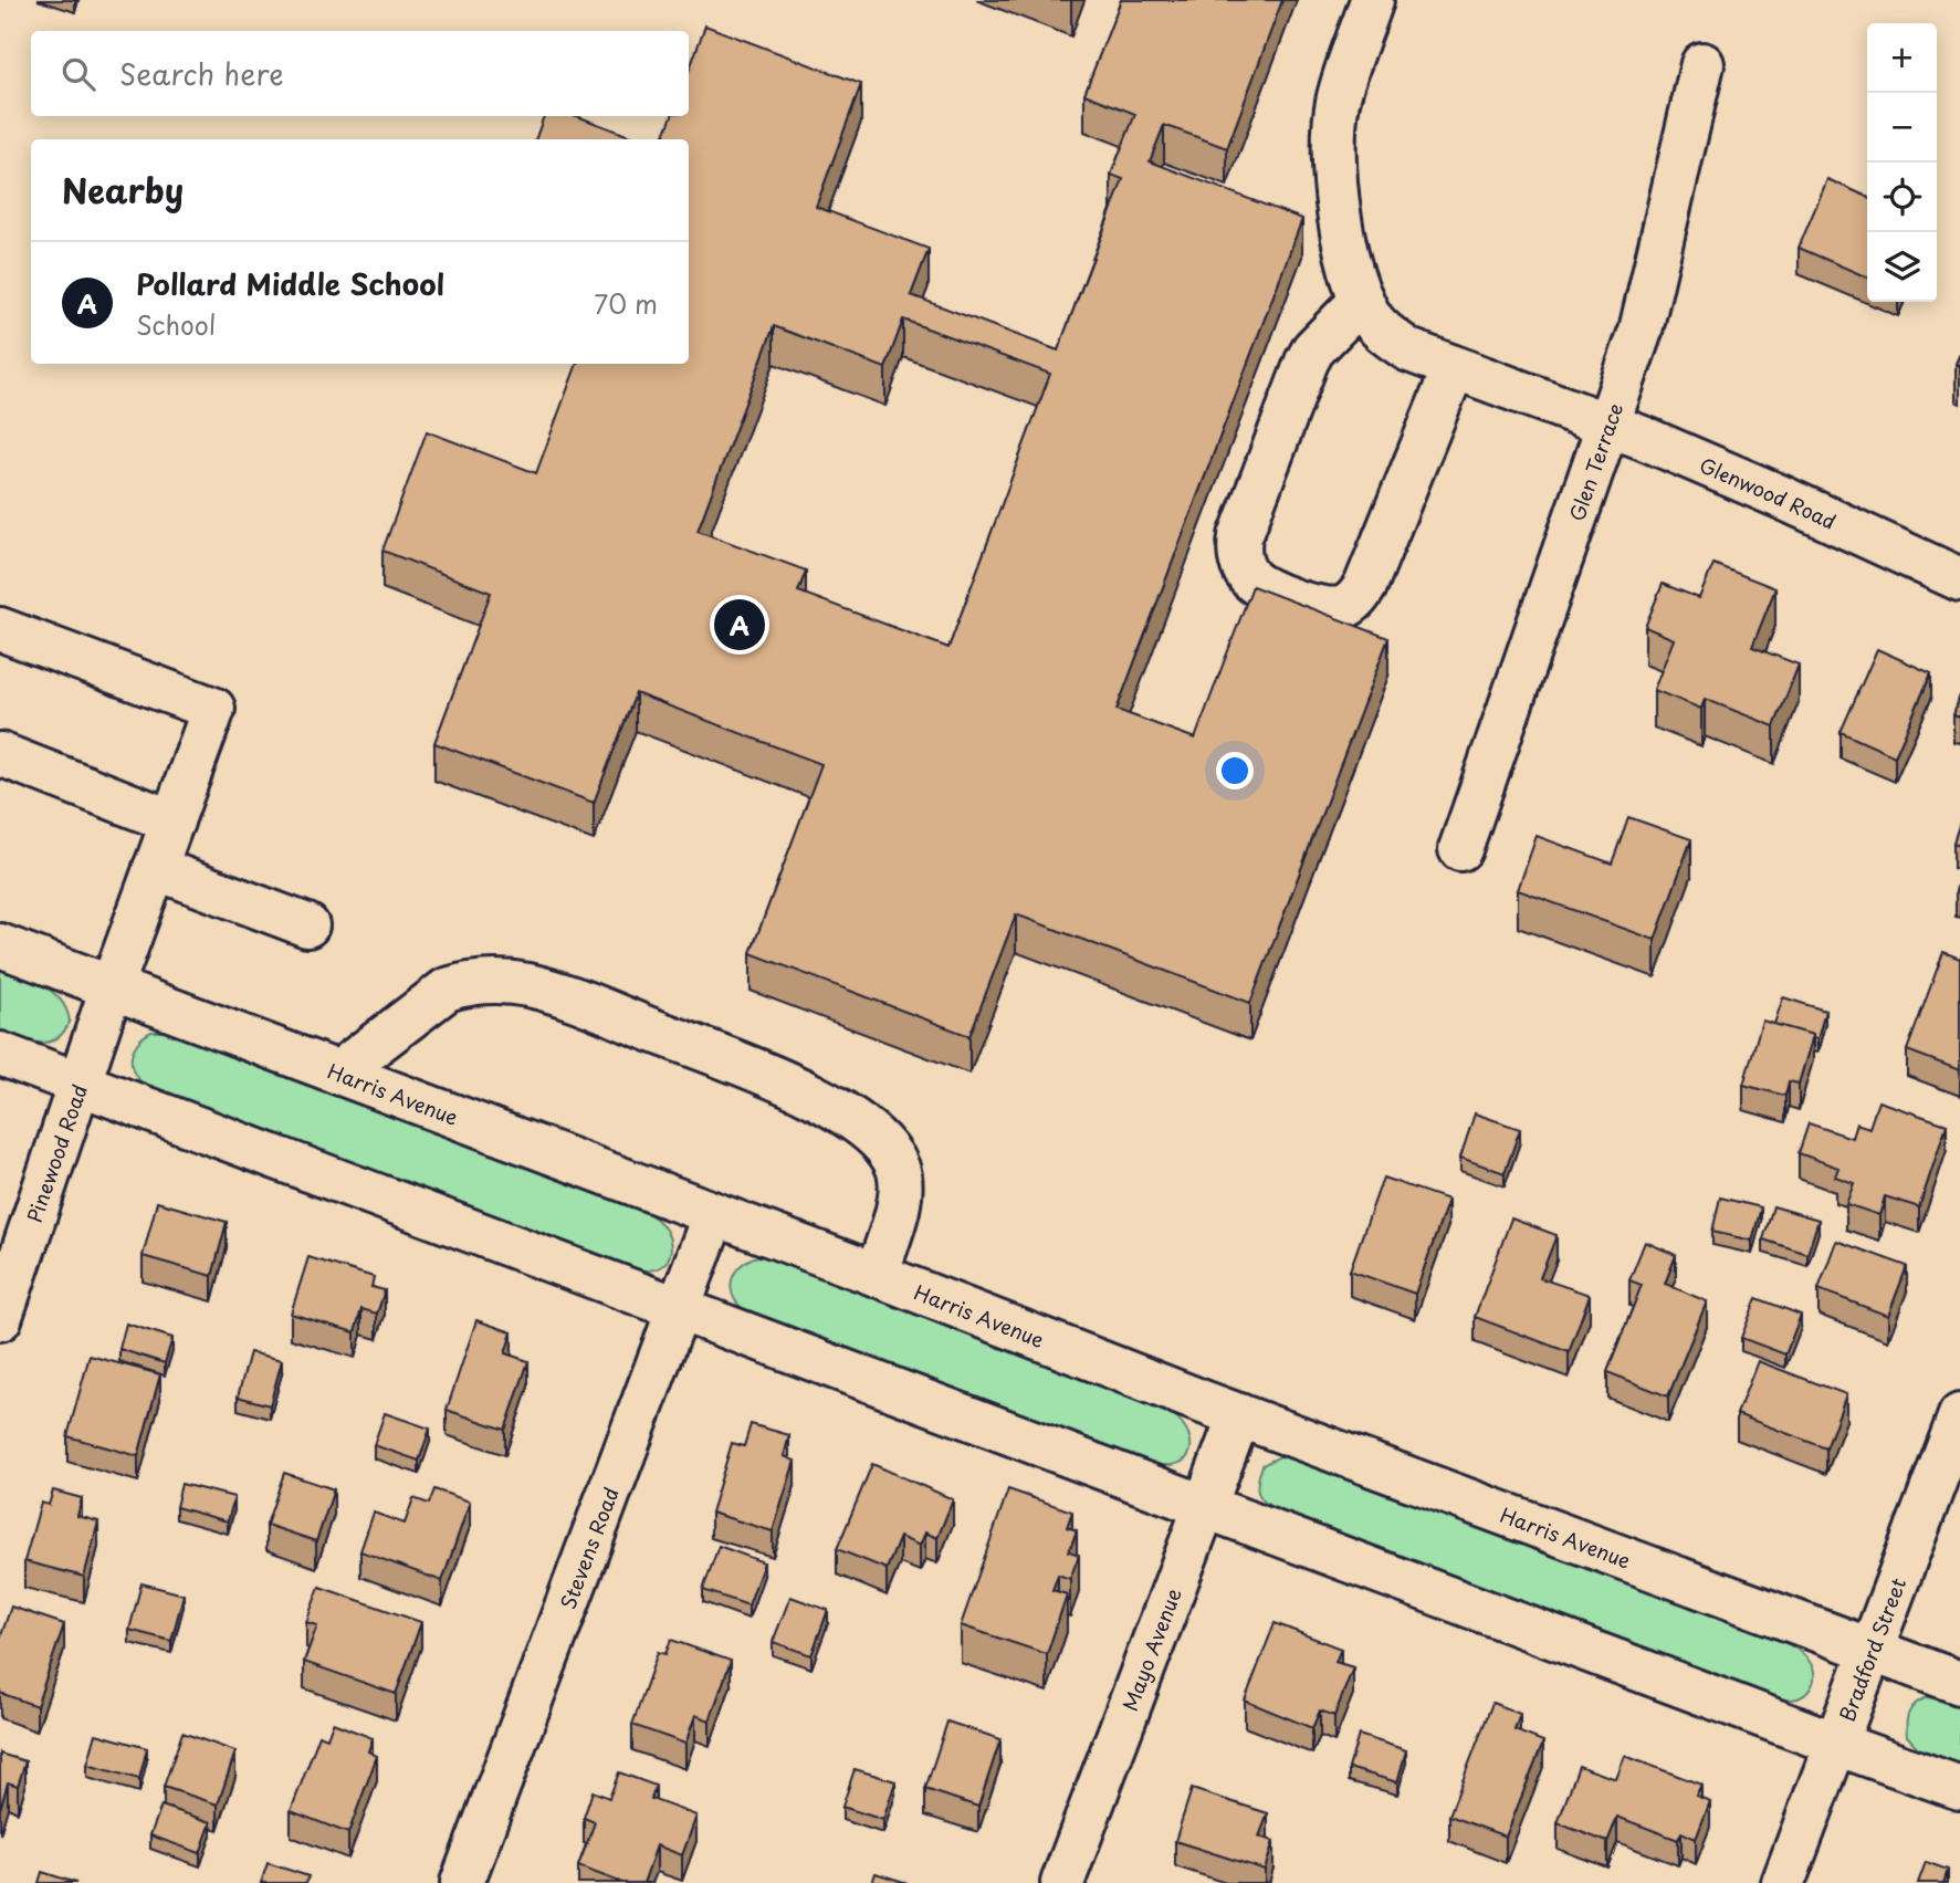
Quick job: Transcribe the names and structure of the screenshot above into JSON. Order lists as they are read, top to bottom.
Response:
{
  "streets": {
    "street": [
      "Glen Terrace",
      "Glenwood Road",
      "Harris Avenue",
      "Pinewood Road",
      "Stevens Road",
      "Mayo Avenue",
      "Bradford Street"
    ]
  },
  "crossings": [
    ["Glen Terrace", "Glenwood Road"],
    ["Harris Avenue", "Pinewood Road"],
    ["Harris Avenue", "Stevens Road"],
    ["Harris Avenue", "Mayo Avenue"],
    ["Harris Avenue", "Bradford Street"]
  ],
  "page": {
    "map_buttons": ["+", "−"],
    "search": "Search here",
    "heading": "Nearby",
    "list": [
      {
        "mark": "A",
        "name": "Pollard Middle School",
        "note": "School",
        "value": "70 m"
      }
    ],
    "pins": "A"
  }
}
